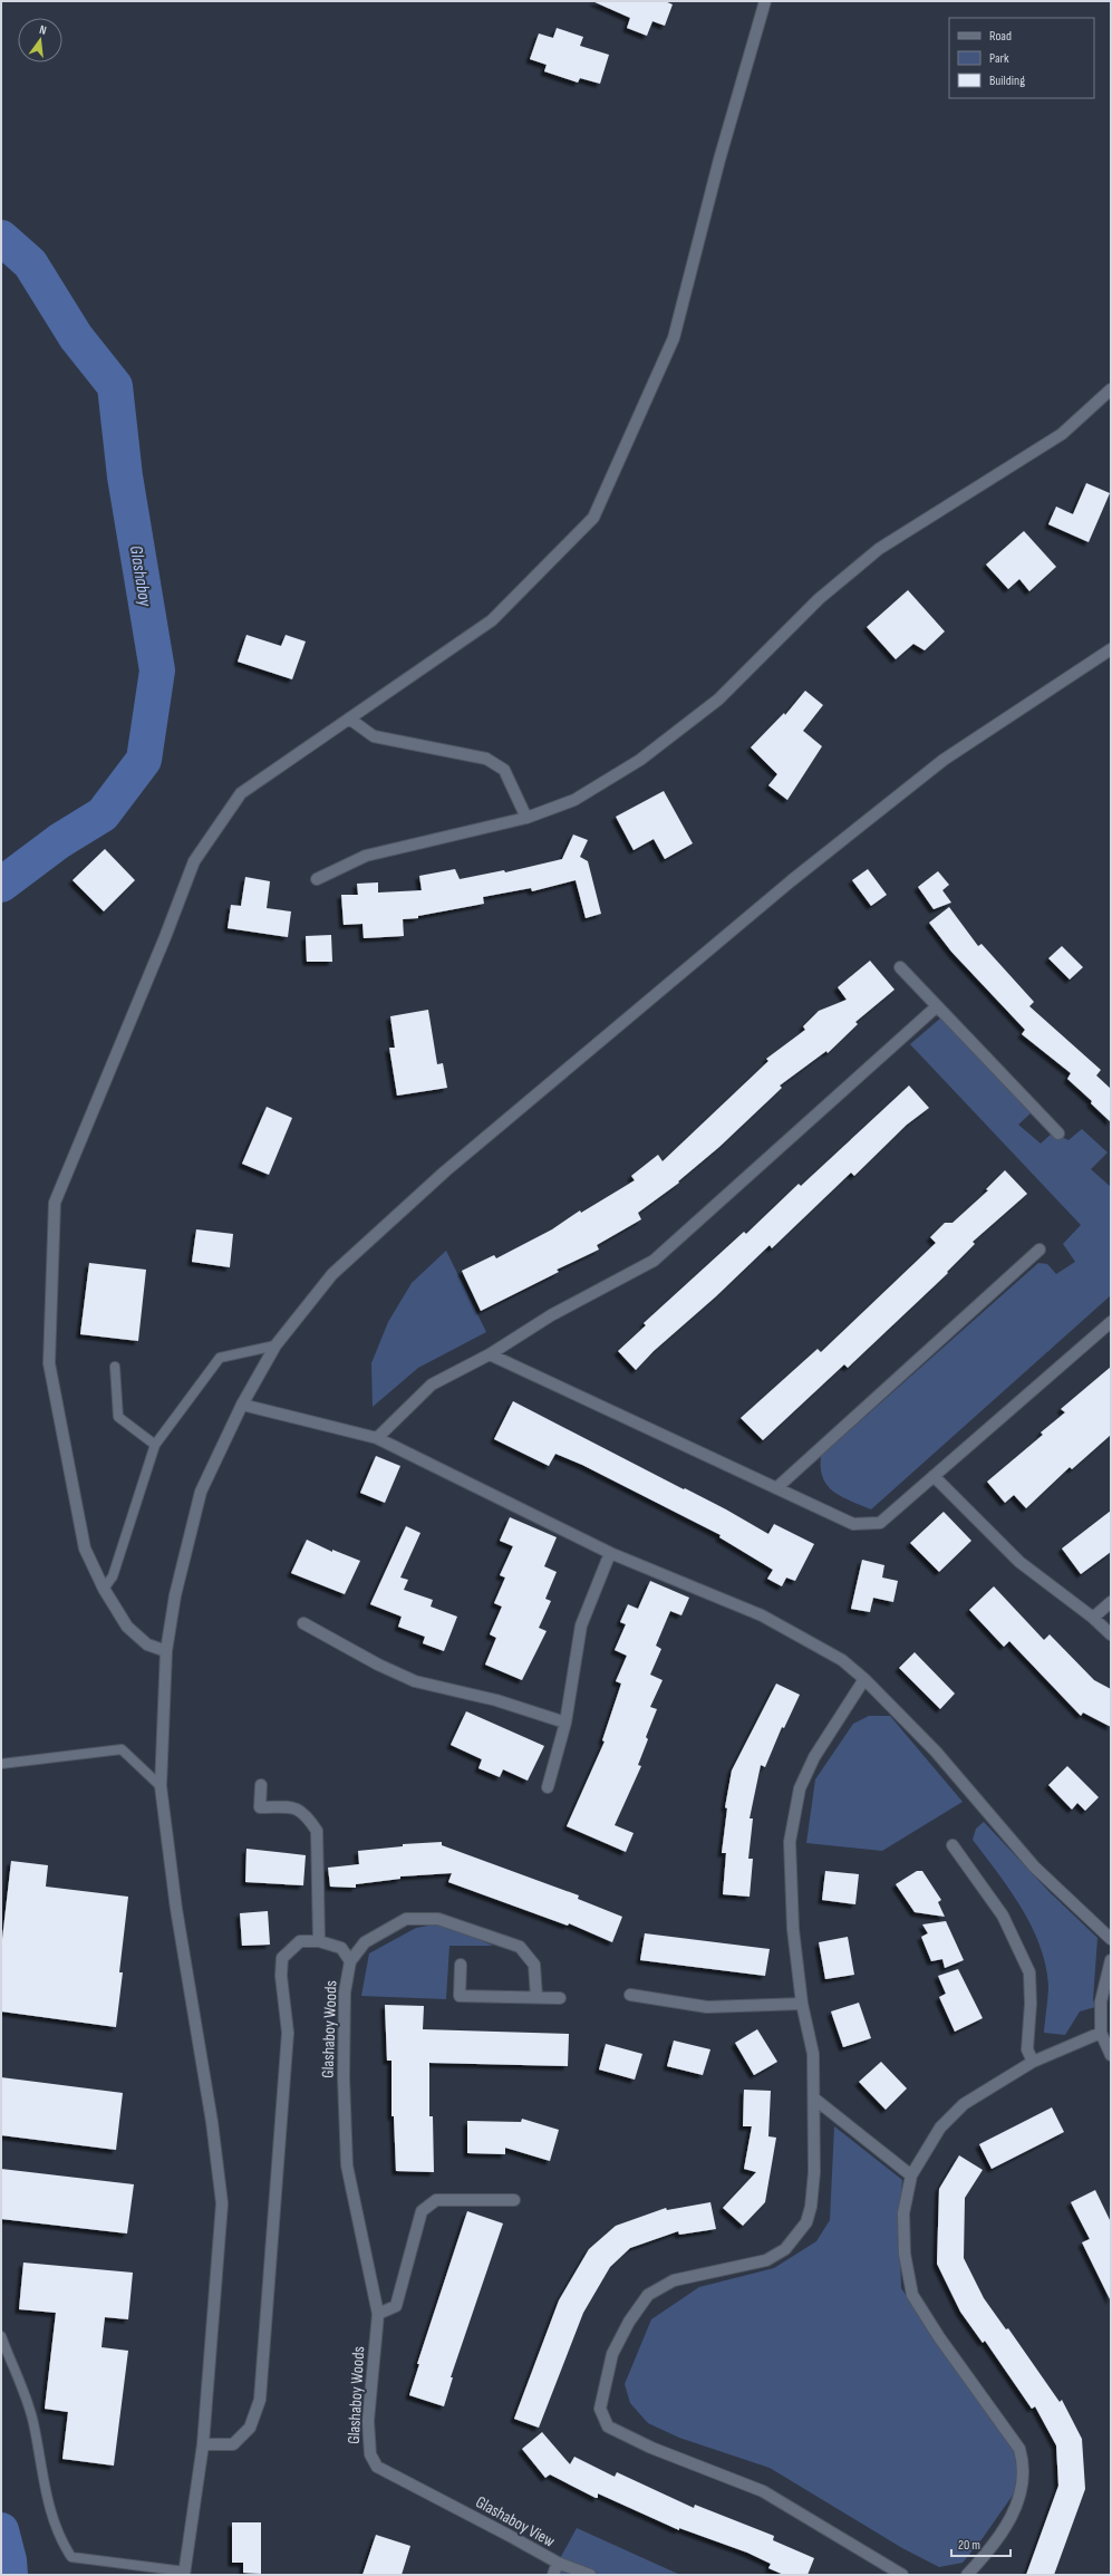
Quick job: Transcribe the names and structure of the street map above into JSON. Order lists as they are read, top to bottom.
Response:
{
  "streets": {
    "street": ["Glashaboy Woods", "Glashaboy View"]
  },
  "crossings": [
    ["Glashaboy Woods", "Glashaboy View"]
  ],
  "water": ["Glashaboy"],
  "legend": ["Road", "Park", "Building"],
  "scale_bar": "20 m",
  "north": "top"
}
